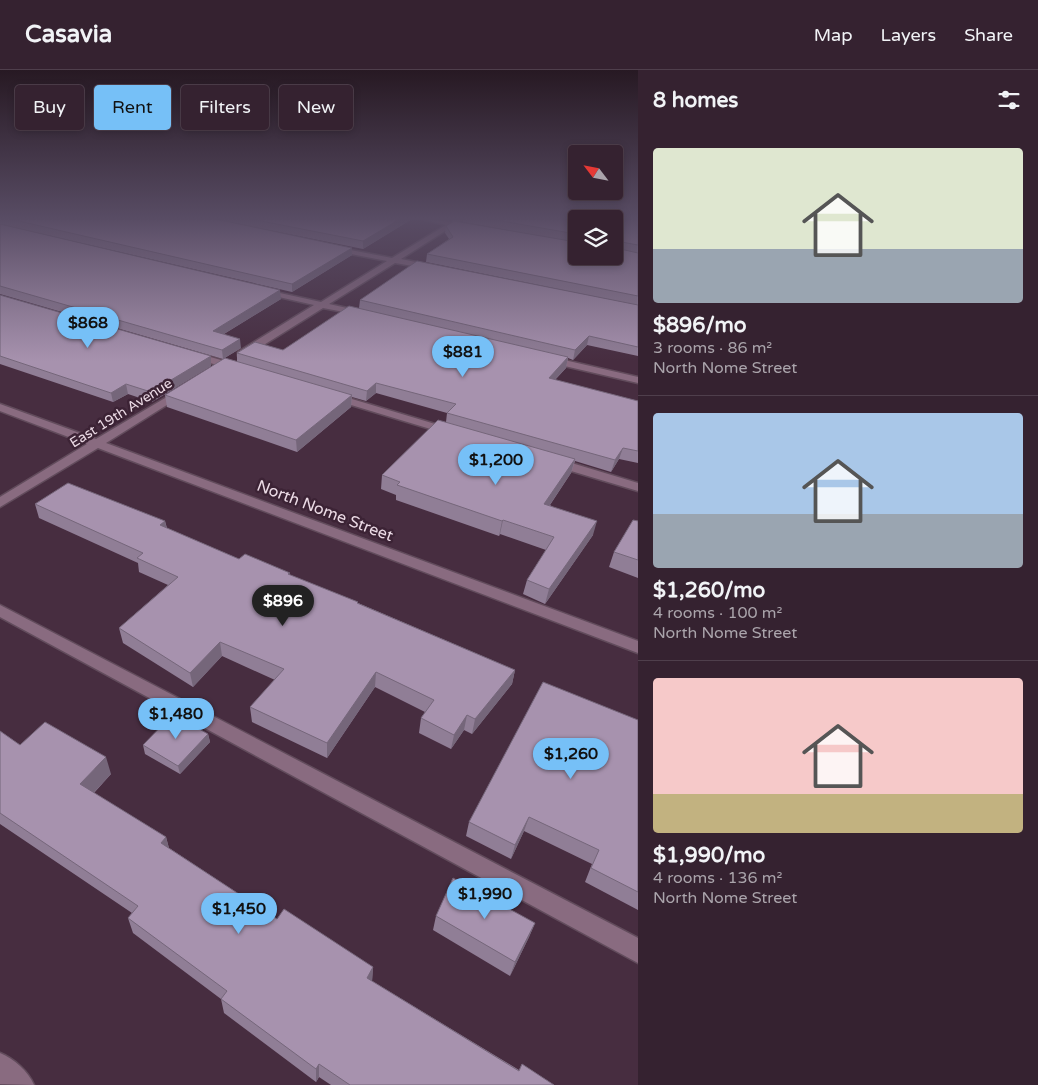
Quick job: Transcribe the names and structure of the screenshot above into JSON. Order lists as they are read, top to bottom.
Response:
{
  "streets": {
    "street": ["East 19th Avenue", "North Nome Street"]
  },
  "crossings": [
    ["East 19th Avenue", "North Nome Street"]
  ],
  "north": "top left",
  "page": {
    "header": "Casavia",
    "nav": ["Map", "Layers", "Share"],
    "heading": "8 homes",
    "chip": [
      "Buy",
      "Rent",
      "Filters",
      "New"
    ],
    "list": [
      {
        "name": "$896/mo",
        "note": "3 rooms · 86 m² · North Nome Street"
      },
      {
        "name": "$1,260/mo",
        "note": "4 rooms · 100 m² · North Nome Street"
      },
      {
        "name": "$1,990/mo",
        "note": "4 rooms · 136 m² · North Nome Street"
      }
    ],
    "price": [
      "$868",
      "$881",
      "$1,200",
      "$896",
      "$1,480",
      "$1,260",
      "$1,990",
      "$1,450"
    ]
  }
}
